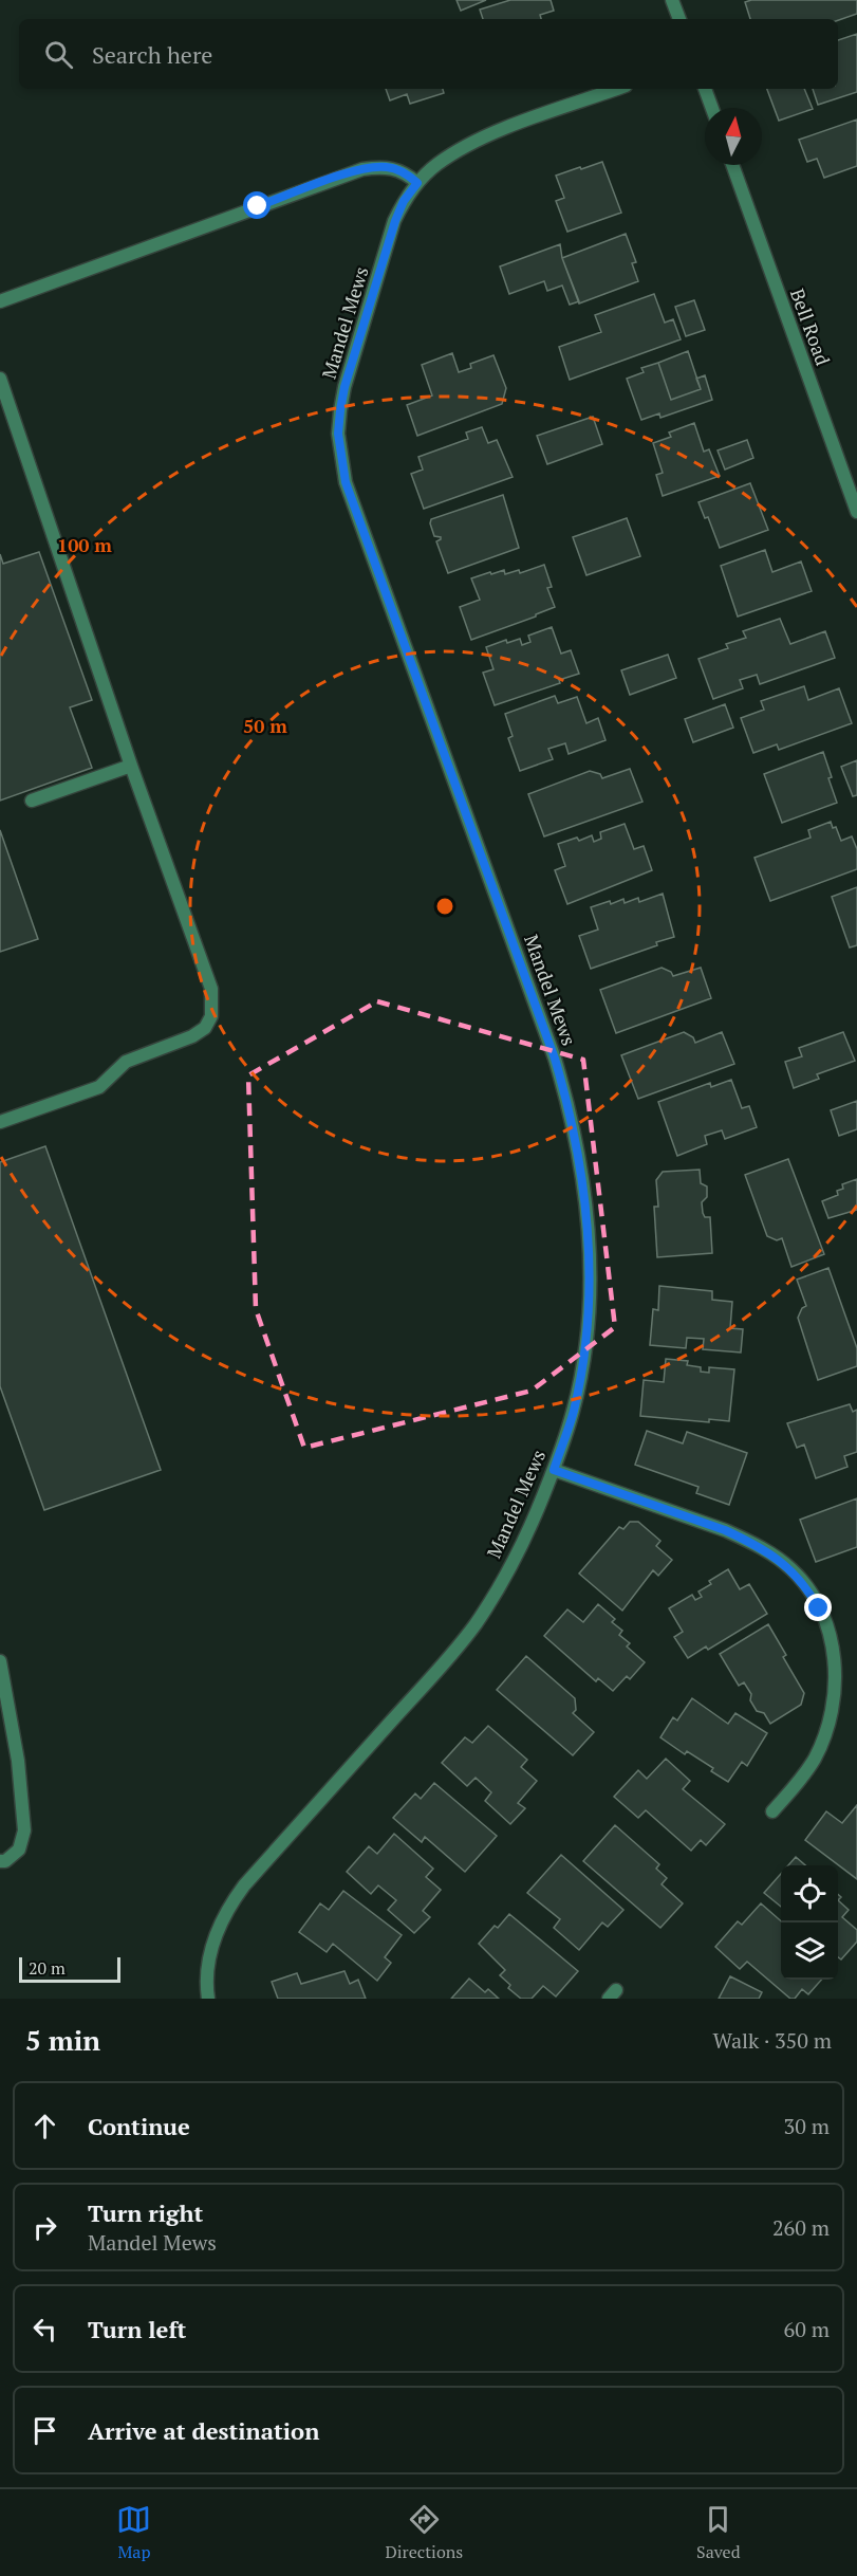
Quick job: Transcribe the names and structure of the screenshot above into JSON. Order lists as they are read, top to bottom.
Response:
{
  "streets": {
    "street": ["Mandel Mews", "Bell Road"]
  },
  "scale_bar": "20 m",
  "north": "top",
  "page": {
    "search": "Search here",
    "scale": "20 m",
    "heading": ["5 min", "Walk · 350 m"],
    "list": [
      ["Continue", "30 m"],
      ["Turn right", "Mandel Mews", "260 m"],
      ["Turn left", "60 m"],
      "Arrive at destination"
    ],
    "nav": ["Map", "Directions", "Saved"]
  },
  "rings": ["100 m", "50 m"]
}
